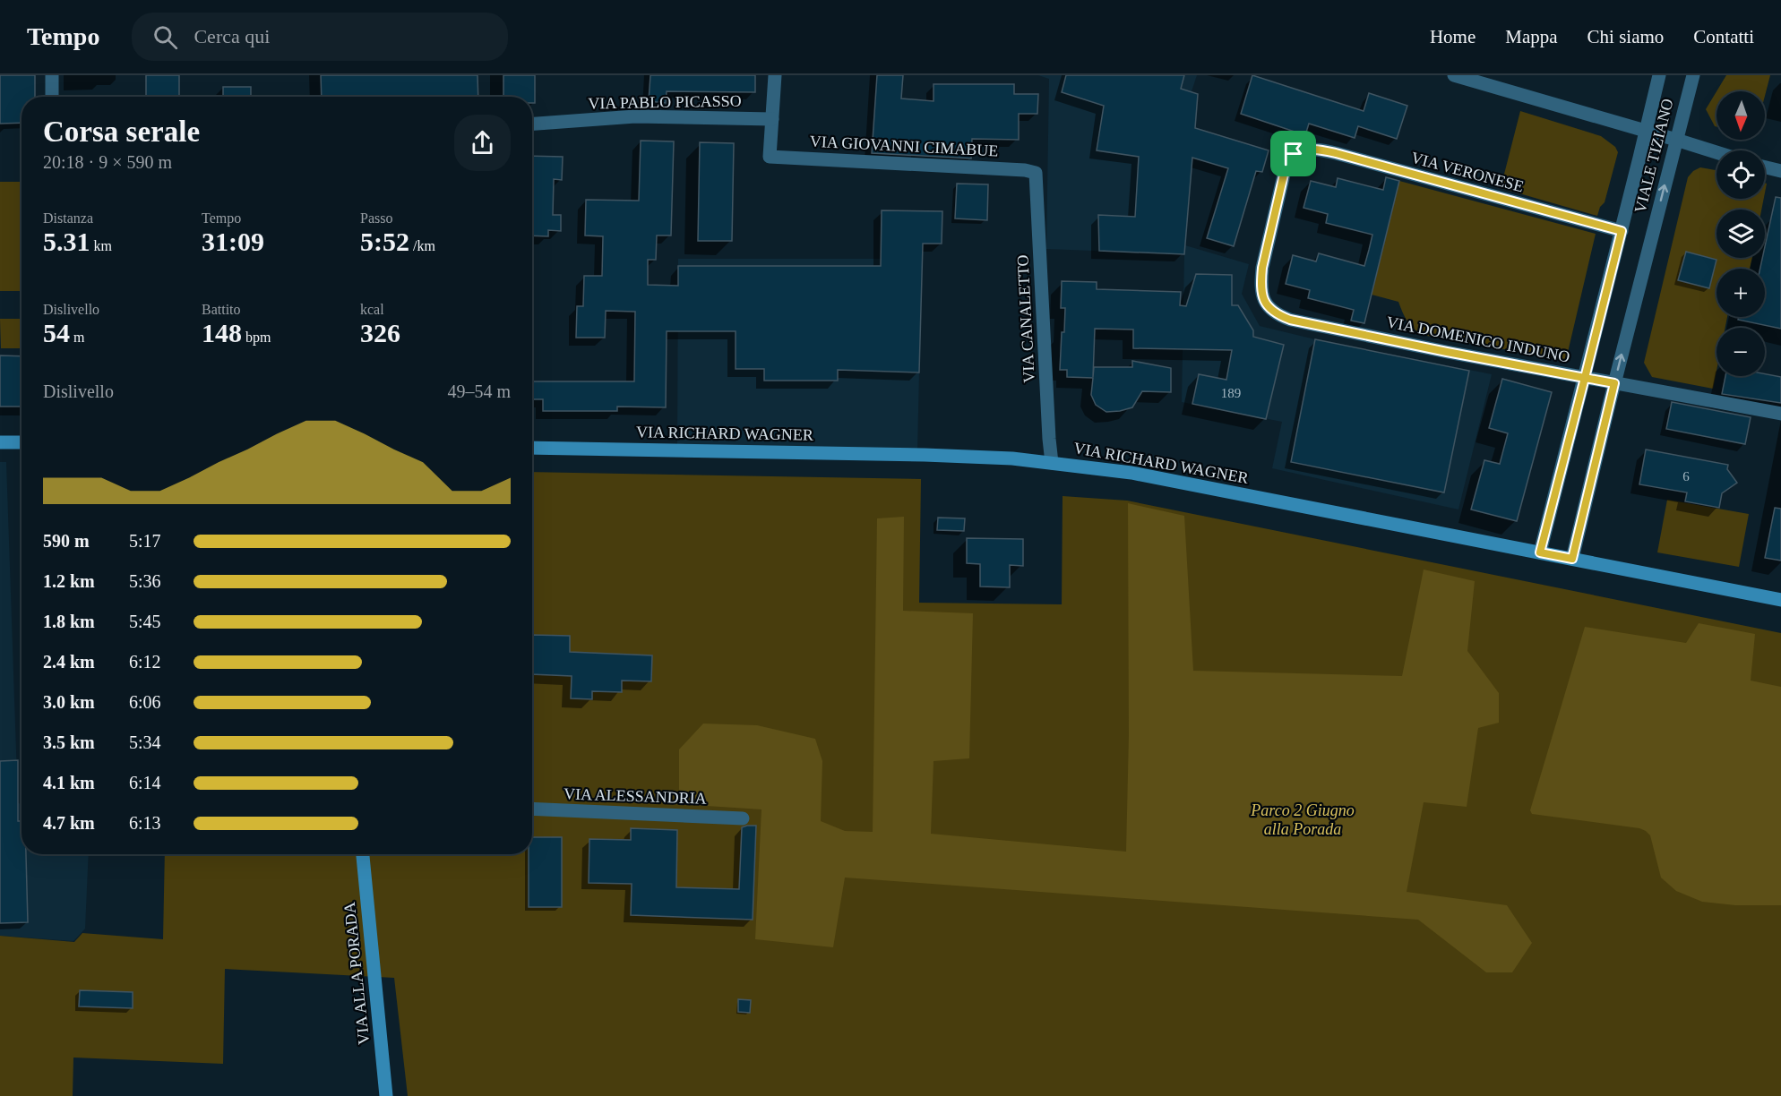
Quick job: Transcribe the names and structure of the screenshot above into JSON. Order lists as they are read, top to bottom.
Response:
{
  "streets": {
    "street": [
      "VIA PABLO PICASSO",
      "VIA GIOVANNI CIMABUE",
      "VIALE TIZIANO",
      "VIA VERONESE",
      "VIA CANALETTO",
      "VIA DOMENICO INDUNO",
      "VIA RICHARD WAGNER",
      "VIA ALESSANDRIA",
      "VIA ALLA PORADA"
    ]
  },
  "crossings": [
    ["VIA PABLO PICASSO", "VIA GIOVANNI CIMABUE"],
    ["VIA GIOVANNI CIMABUE", "VIA CANALETTO"],
    ["VIALE TIZIANO", "VIA VERONESE"],
    ["VIALE TIZIANO", "VIA DOMENICO INDUNO"],
    ["VIALE TIZIANO", "VIA RICHARD WAGNER"],
    ["VIA VERONESE", "VIA DOMENICO INDUNO"],
    ["VIA CANALETTO", "VIA RICHARD WAGNER"]
  ],
  "parks": ["Parco 2 Giugno alla Porada"],
  "house_numbers": ["189", "6"],
  "north": "bottom",
  "page": {
    "header": "Tempo",
    "search": "Cerca qui",
    "nav": [
      "Home",
      "Mappa",
      "Chi siamo",
      "Contatti"
    ],
    "map_buttons": ["+", "−"],
    "heading": ["Corsa serale", "20:18 · 9 × 590 m"],
    "stats": [
      ["Distanza", "5.31 km"],
      ["Tempo", "31:09"],
      ["Passo", "5:52 /km"],
      ["Dislivello", "54 m"],
      ["Battito", "148 bpm"],
      ["kcal", "326"]
    ],
    "chart": ["Dislivello", "49–54 m"],
    "list": [
      {
        "name": "590 m",
        "note": "5:17"
      },
      {
        "name": "1.2 km",
        "note": "5:36"
      },
      {
        "name": "1.8 km",
        "note": "5:45"
      },
      {
        "name": "2.4 km",
        "note": "6:12"
      },
      {
        "name": "3.0 km",
        "note": "6:06"
      },
      {
        "name": "3.5 km",
        "note": "5:34"
      },
      {
        "name": "4.1 km",
        "note": "6:14"
      },
      {
        "name": "4.7 km",
        "note": "6:13"
      }
    ]
  }
}
